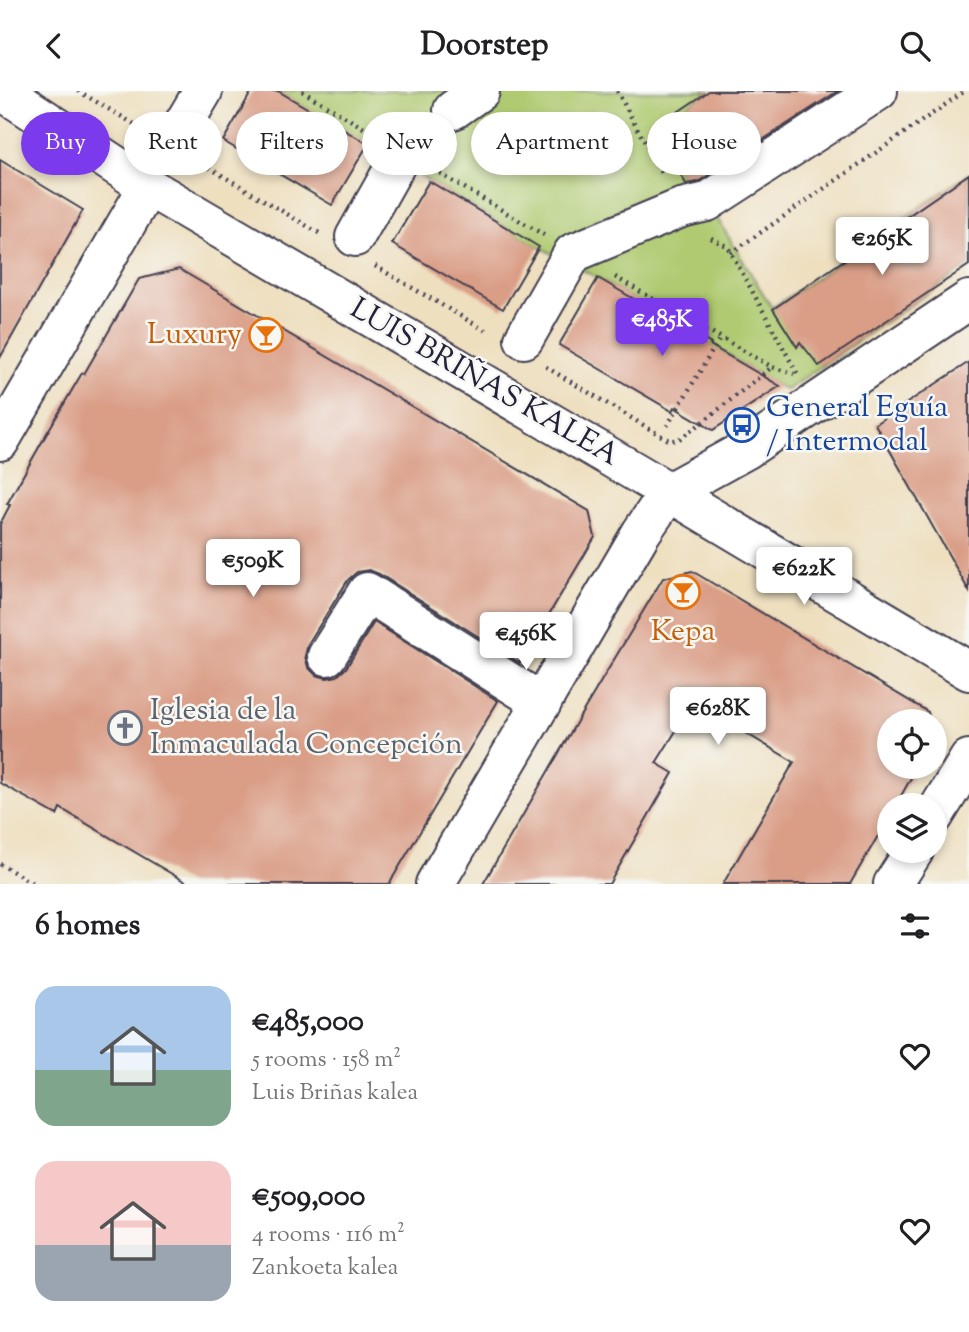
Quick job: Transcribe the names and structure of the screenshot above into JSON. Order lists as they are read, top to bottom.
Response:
{
  "streets": {
    "street": ["LUIS BRIÑAS KALEA"]
  },
  "places": {
    "bar": ["Luxury", "Kepa"],
    "bus stop": ["General Eguía / Intermodal"],
    "church": ["Iglesia de la Inmaculada Concepción"]
  },
  "page": {
    "header": "Doorstep",
    "chip": [
      "Buy",
      "Rent",
      "Filters",
      "New",
      "Apartment",
      "House"
    ],
    "price": [
      "€265K",
      "€485K",
      "€509K",
      "€622K",
      "€456K",
      "€628K"
    ],
    "heading": "6 homes",
    "list": [
      {
        "name": "€485,000",
        "note": "5 rooms · 158 m² · Luis Briñas kalea"
      },
      {
        "name": "€509,000",
        "note": "4 rooms · 116 m² · Zankoeta kalea"
      }
    ]
  }
}
